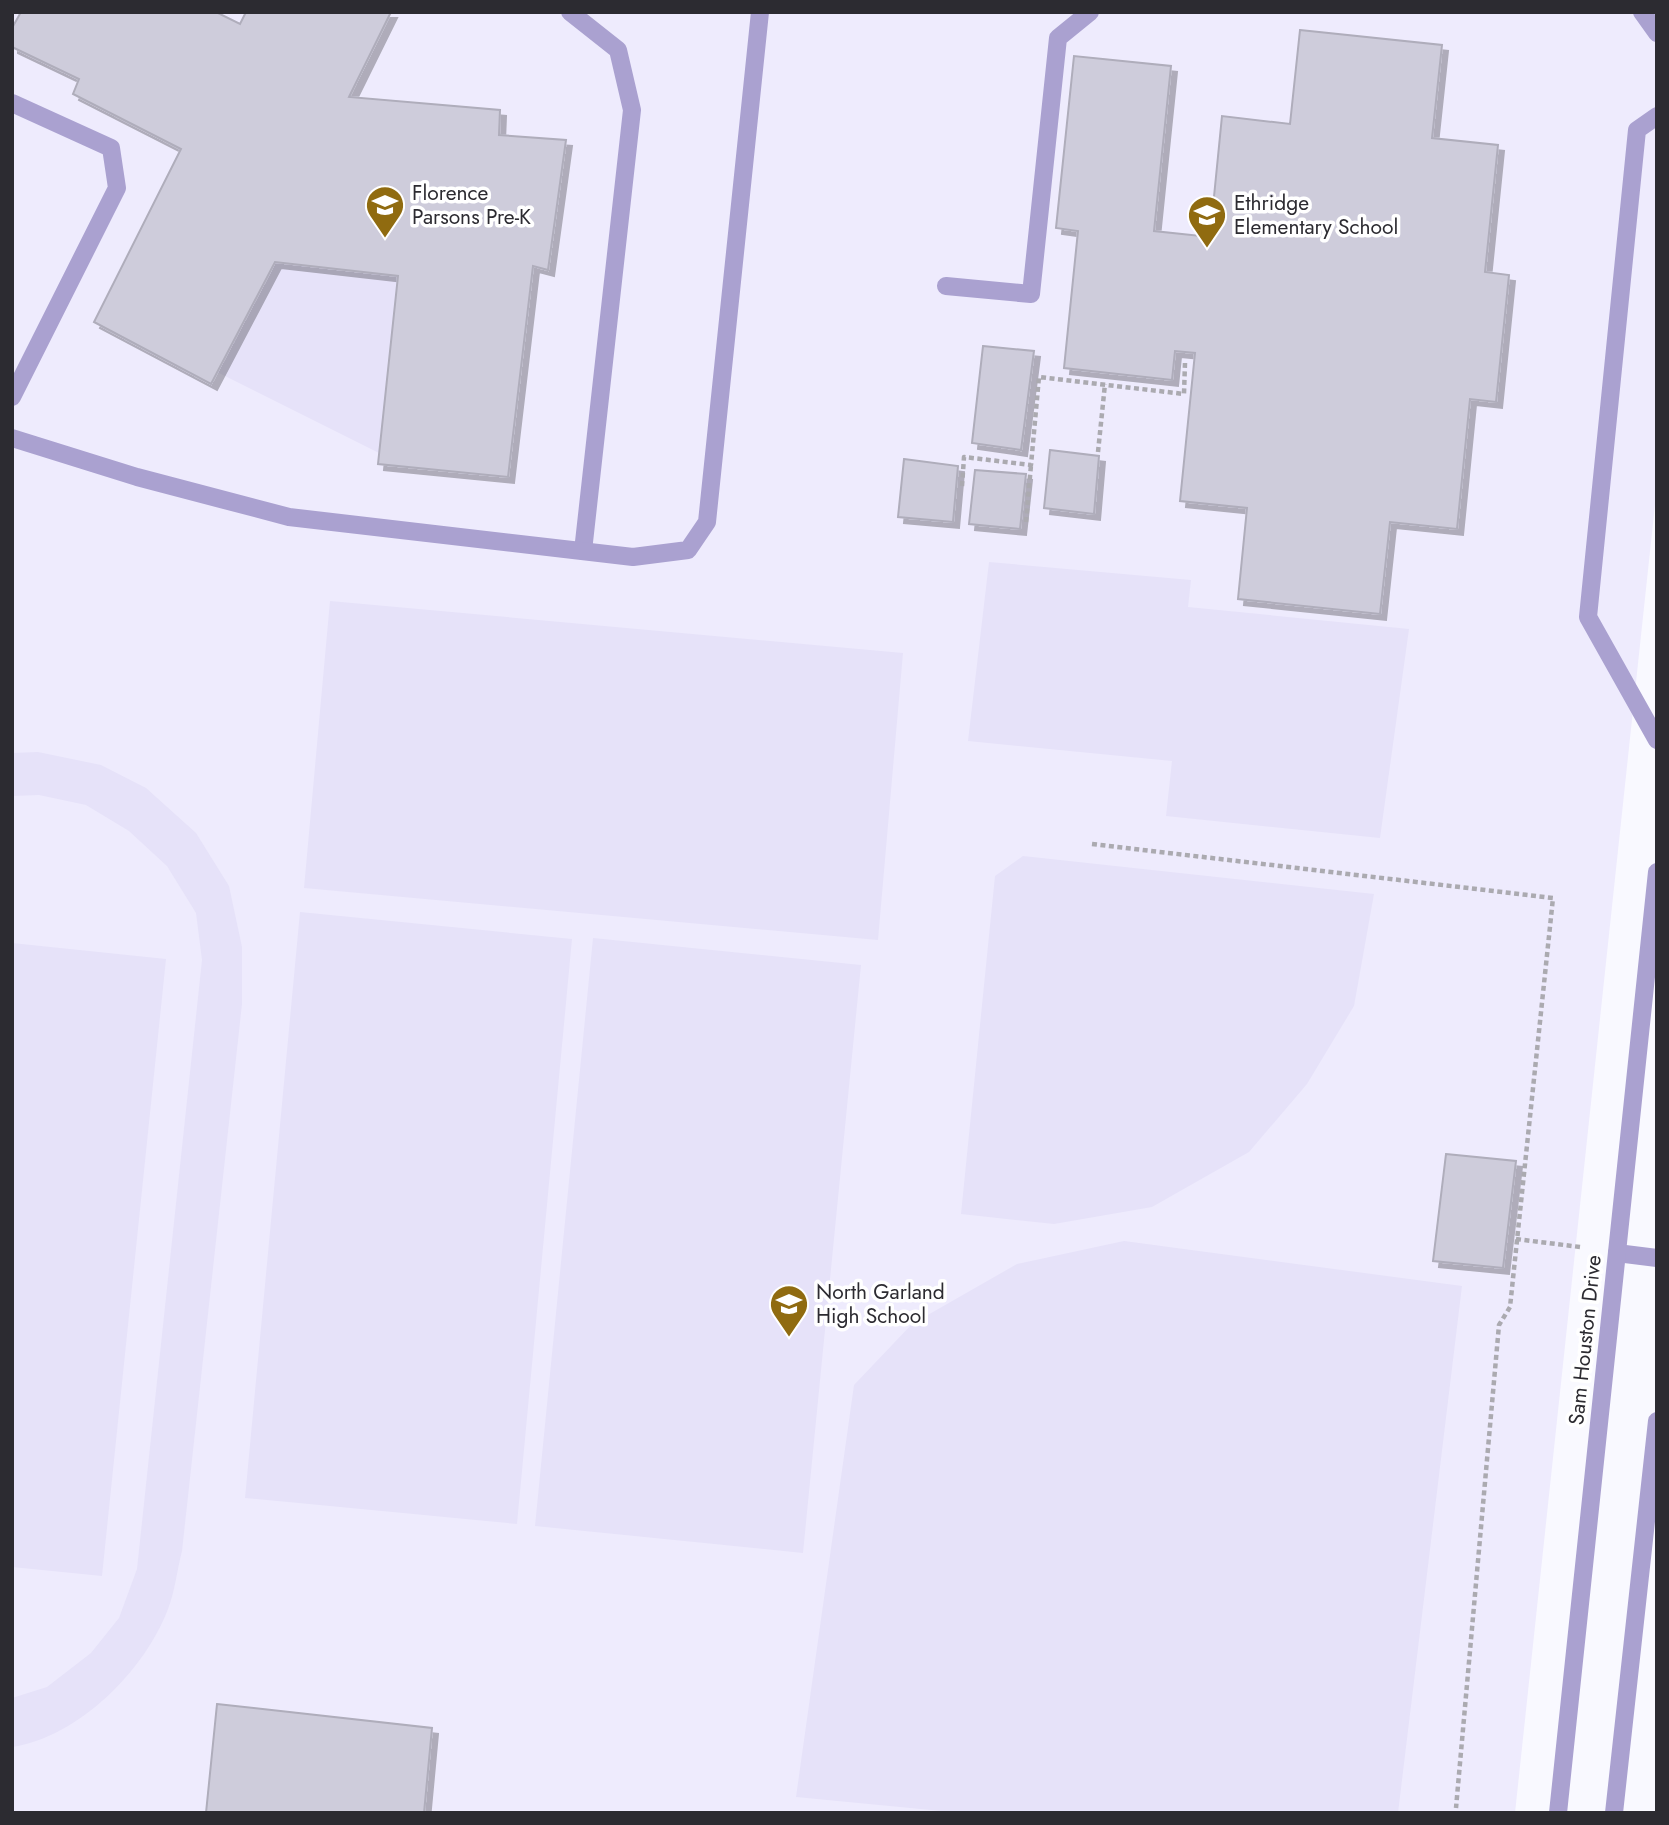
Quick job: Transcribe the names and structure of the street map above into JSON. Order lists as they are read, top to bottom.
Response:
{
  "streets": {
    "street": ["Sam Houston Drive"]
  },
  "places": {
    "school or university": ["Florence Parsons Pre-K", "Ethridge Elementary School", "North Garland High School"]
  }
}
